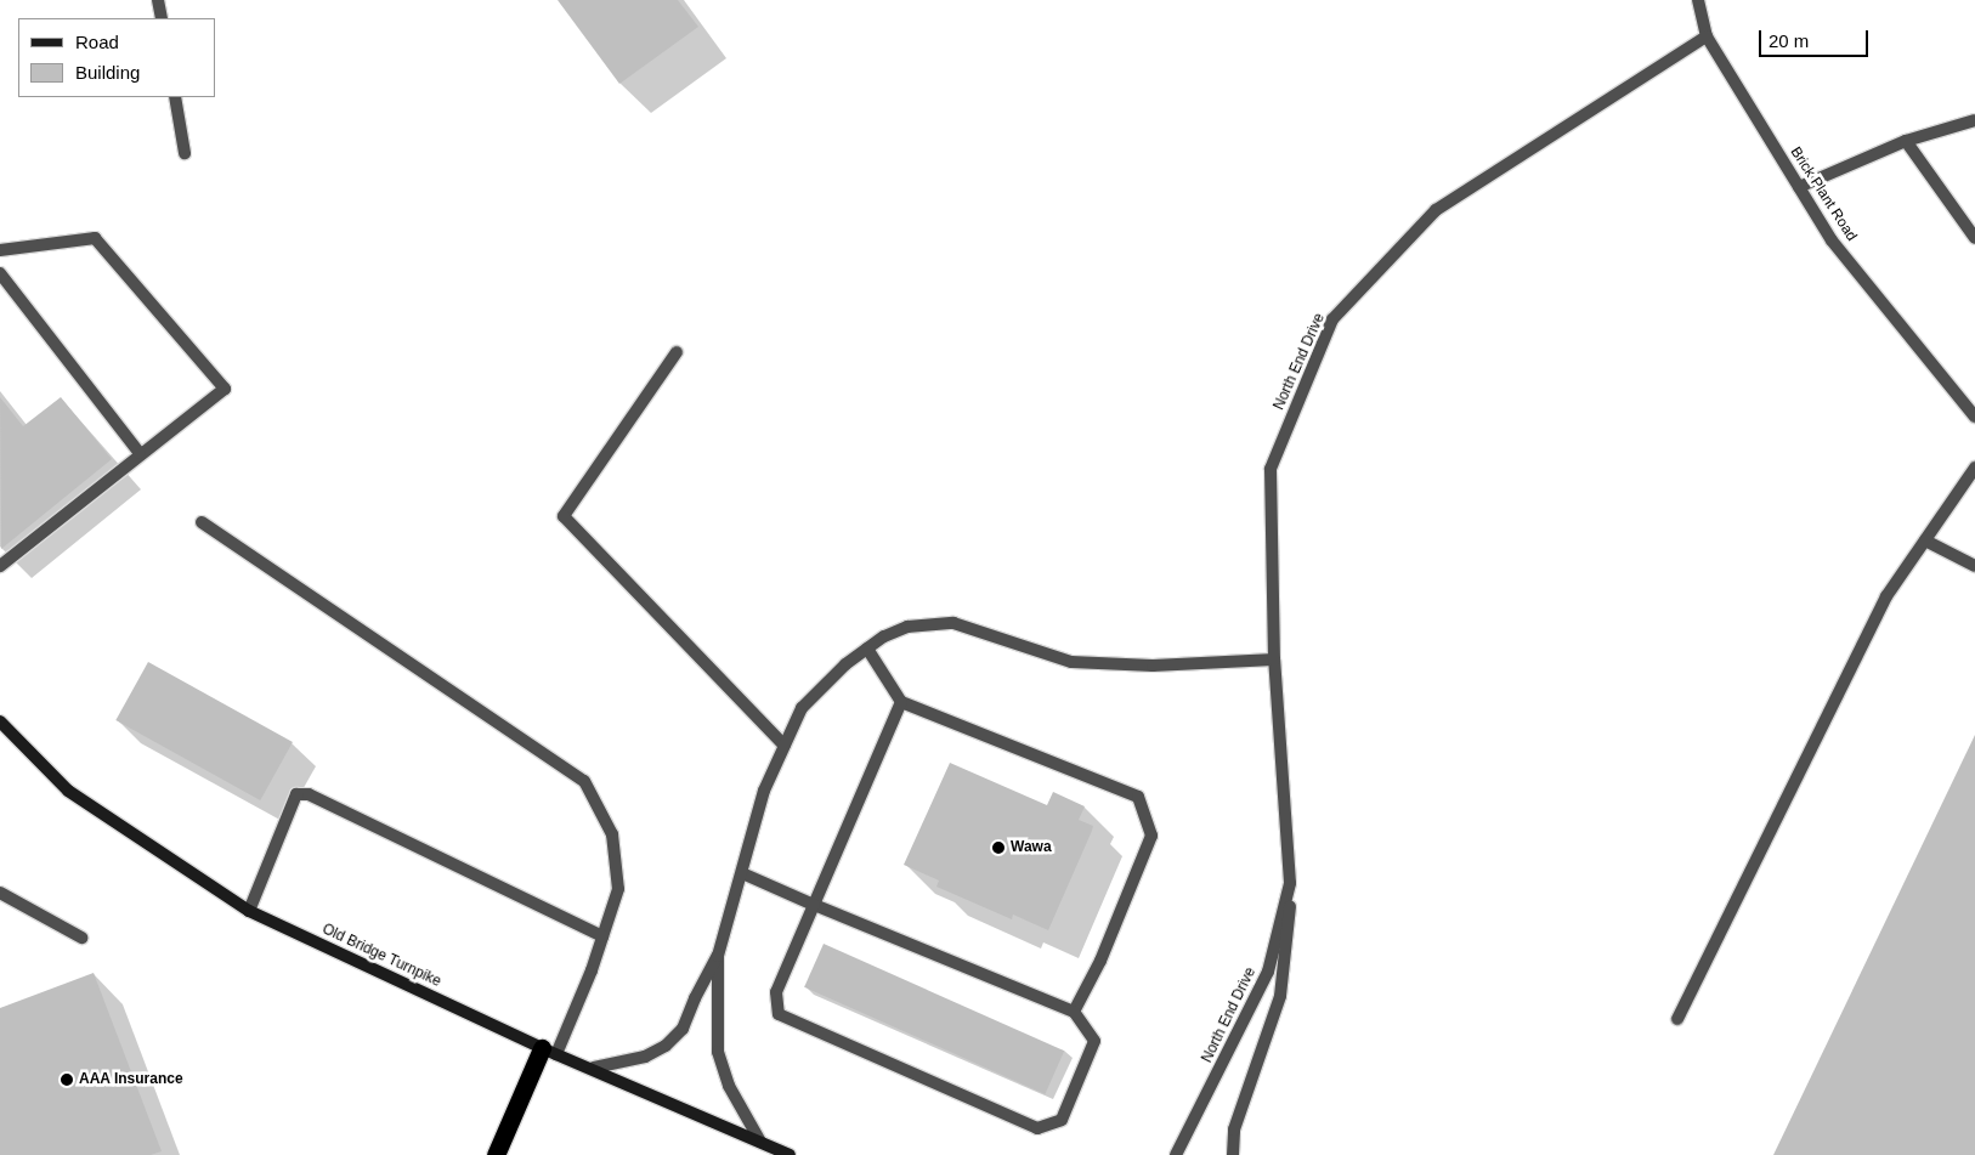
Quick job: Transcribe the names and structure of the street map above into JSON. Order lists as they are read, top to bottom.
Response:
{
  "streets": {
    "street": ["Brick Plant Road", "North End Drive", "Old Bridge Turnpike"]
  },
  "crossings": [
    ["Brick Plant Road", "North End Drive"]
  ],
  "places": ["Wawa", "AAA Insurance"],
  "legend": ["Road", "Building"],
  "scale_bar": "20 m"
}
